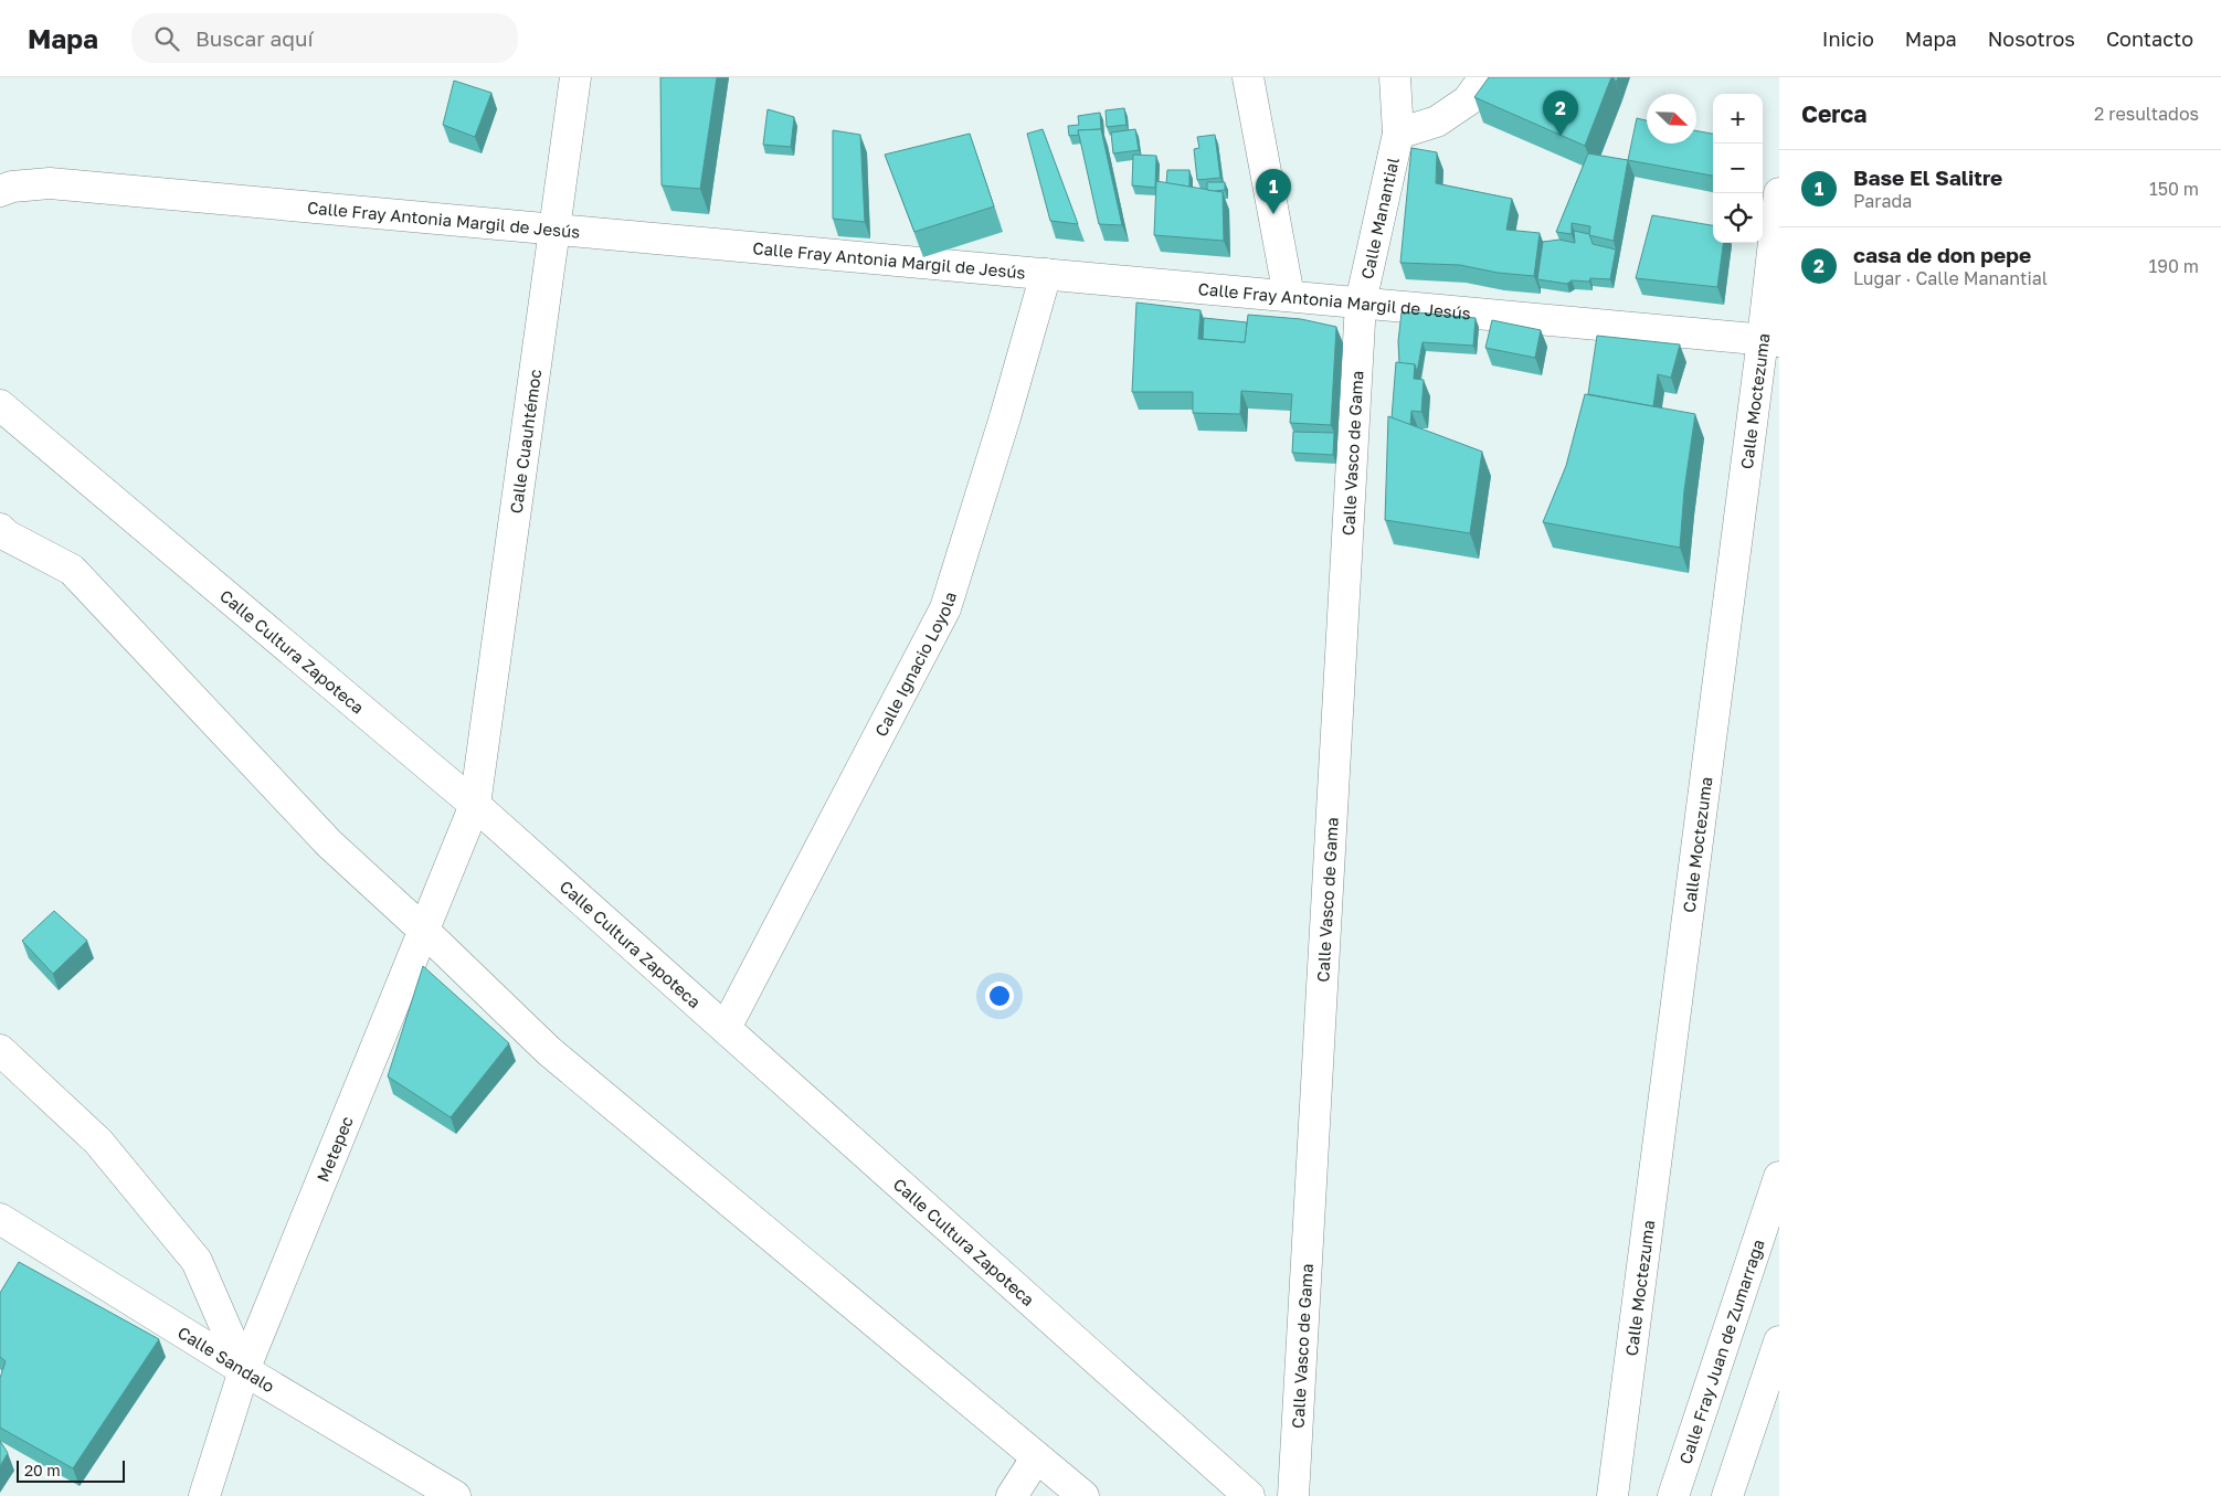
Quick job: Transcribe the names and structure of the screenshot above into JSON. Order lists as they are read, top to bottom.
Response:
{
  "streets": {
    "street": [
      "Calle Fray Antonia Margil de Jesús",
      "Calle Manantial",
      "Calle Moctezuma",
      "Calle Cuauhtémoc",
      "Calle Vasco de Gama",
      "Calle Cultura Zapoteca",
      "Calle Ignacio Loyola",
      "Metepec",
      "Calle Fray Juan de Zumarraga",
      "Calle Sandalo"
    ]
  },
  "crossings": [
    ["Calle Fray Antonia Margil de Jesús", "Calle Manantial"],
    ["Calle Fray Antonia Margil de Jesús", "Calle Moctezuma"],
    ["Calle Fray Antonia Margil de Jesús", "Calle Cuauhtémoc"],
    ["Calle Fray Antonia Margil de Jesús", "Calle Vasco de Gama"],
    ["Calle Fray Antonia Margil de Jesús", "Calle Ignacio Loyola"],
    ["Calle Manantial", "Calle Vasco de Gama"],
    ["Calle Cuauhtémoc", "Calle Cultura Zapoteca"],
    ["Calle Cuauhtémoc", "Metepec"],
    ["Calle Cultura Zapoteca", "Calle Ignacio Loyola"],
    ["Calle Cultura Zapoteca", "Metepec"],
    ["Metepec", "Calle Sandalo"]
  ],
  "scale_bar": "20 m",
  "north": "bottom right",
  "page": {
    "header": "Mapa",
    "search": "Buscar aquí",
    "nav": [
      "Inicio",
      "Mapa",
      "Nosotros",
      "Contacto"
    ],
    "heading": ["Cerca", "2 resultados"],
    "pins": ["2", "1"],
    "map_buttons": ["+", "−"],
    "list": [
      {
        "mark": "1",
        "name": "Base El Salitre",
        "note": "Parada",
        "value": "150 m"
      },
      {
        "mark": "2",
        "name": "casa de don pepe",
        "note": "Lugar · Calle Manantial",
        "value": "190 m"
      }
    ],
    "scale": "20 m"
  }
}
